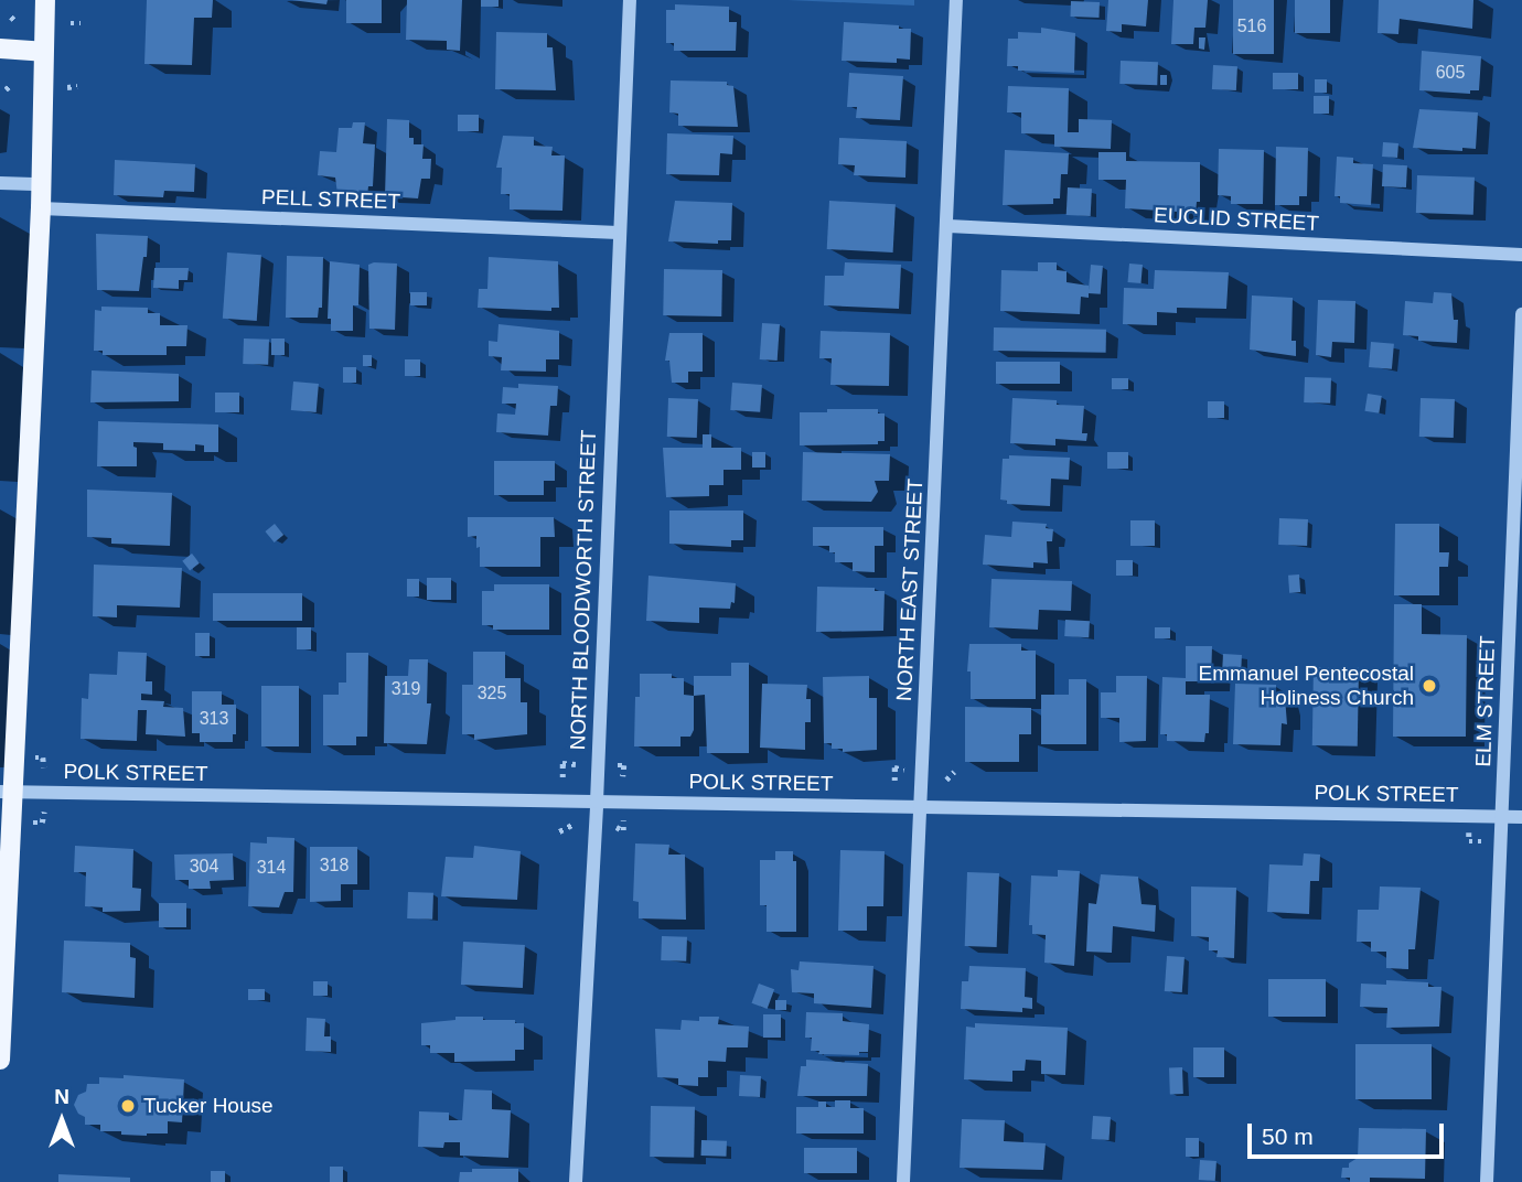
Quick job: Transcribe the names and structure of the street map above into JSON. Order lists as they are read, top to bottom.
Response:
{
  "streets": {
    "street": [
      "PELL STREET",
      "EUCLID STREET",
      "NORTH BLOODWORTH STREET",
      "NORTH EAST STREET",
      "ELM STREET",
      "POLK STREET"
    ]
  },
  "crossings": [
    ["PELL STREET", "NORTH BLOODWORTH STREET"],
    ["EUCLID STREET", "NORTH EAST STREET"],
    ["NORTH BLOODWORTH STREET", "POLK STREET"],
    ["NORTH EAST STREET", "POLK STREET"],
    ["ELM STREET", "POLK STREET"]
  ],
  "places": ["Emmanuel Pentecostal Holiness Church", "Tucker House"],
  "house_numbers": [
    "516",
    "605",
    "319",
    "325",
    "313",
    "318",
    "304",
    "314"
  ],
  "scale_bar": "50 m",
  "north": "top"
}
